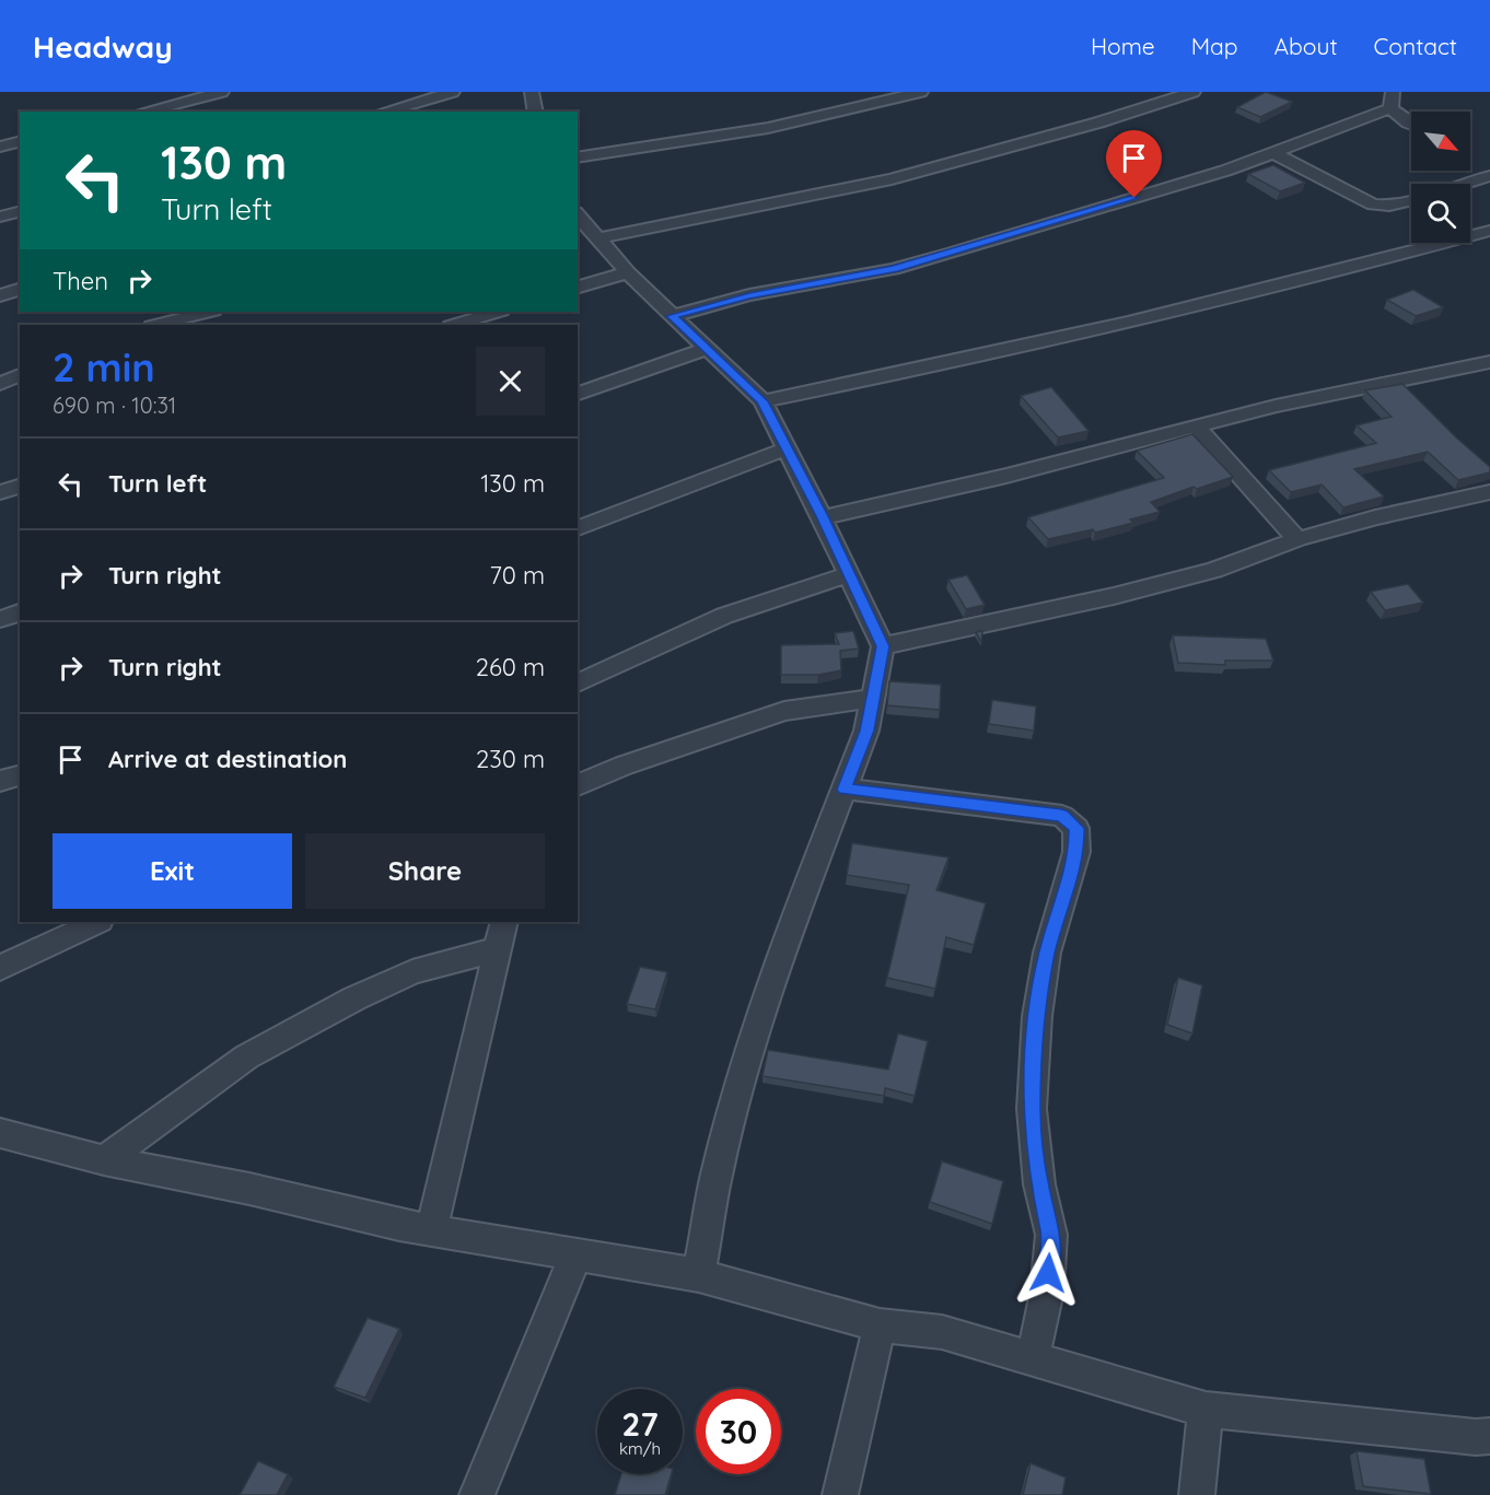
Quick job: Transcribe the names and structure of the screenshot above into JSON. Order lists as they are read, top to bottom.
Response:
{
  "north": "bottom right",
  "page": {
    "header": "Headway",
    "nav": [
      "Home",
      "Map",
      "About",
      "Contact"
    ],
    "turn": ["130 m", "Turn left"],
    "then": "Then",
    "heading": ["2 min", "690 m · 10:31"],
    "list": [
      {
        "name": "Turn left",
        "value": "130 m"
      },
      {
        "name": "Turn right",
        "value": "70 m"
      },
      {
        "name": "Turn right",
        "value": "260 m"
      },
      {
        "name": "Arrive at destination",
        "value": "230 m"
      }
    ],
    "buttons": ["Exit", "Share"],
    "speed": "27 km/h",
    "limit": "30"
  }
}
